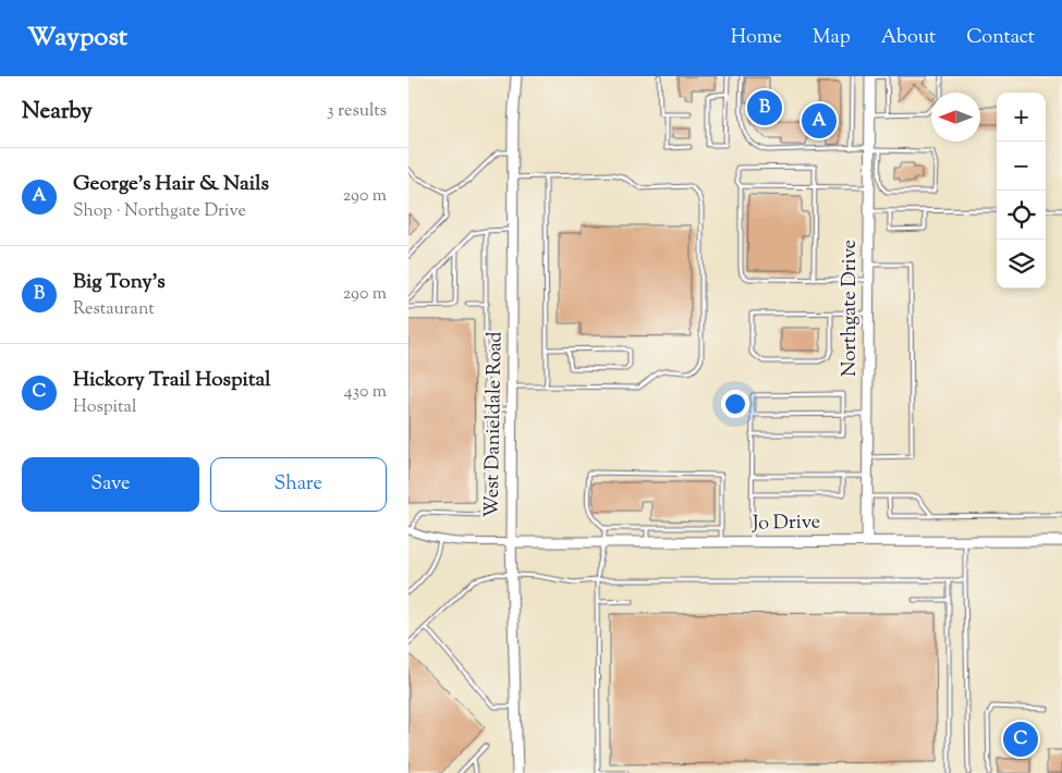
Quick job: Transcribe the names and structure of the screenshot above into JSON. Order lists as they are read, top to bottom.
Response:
{
  "streets": {
    "street": ["Northgate Drive", "West Danieldale Road", "Jo Drive"]
  },
  "crossings": [
    ["Northgate Drive", "Jo Drive"],
    ["West Danieldale Road", "Jo Drive"]
  ],
  "north": "left",
  "page": {
    "header": "Waypost",
    "nav": [
      "Home",
      "Map",
      "About",
      "Contact"
    ],
    "heading": ["Nearby", "3 results"],
    "pins": ["B", "A", "C"],
    "map_buttons": ["+", "−"],
    "list": [
      {
        "mark": "A",
        "name": "George's Hair & Nails",
        "note": "Shop · Northgate Drive",
        "value": "290 m"
      },
      {
        "mark": "B",
        "name": "Big Tony's",
        "note": "Restaurant",
        "value": "290 m"
      },
      {
        "mark": "C",
        "name": "Hickory Trail Hospital",
        "note": "Hospital",
        "value": "430 m"
      }
    ],
    "buttons": ["Save", "Share"]
  }
}
